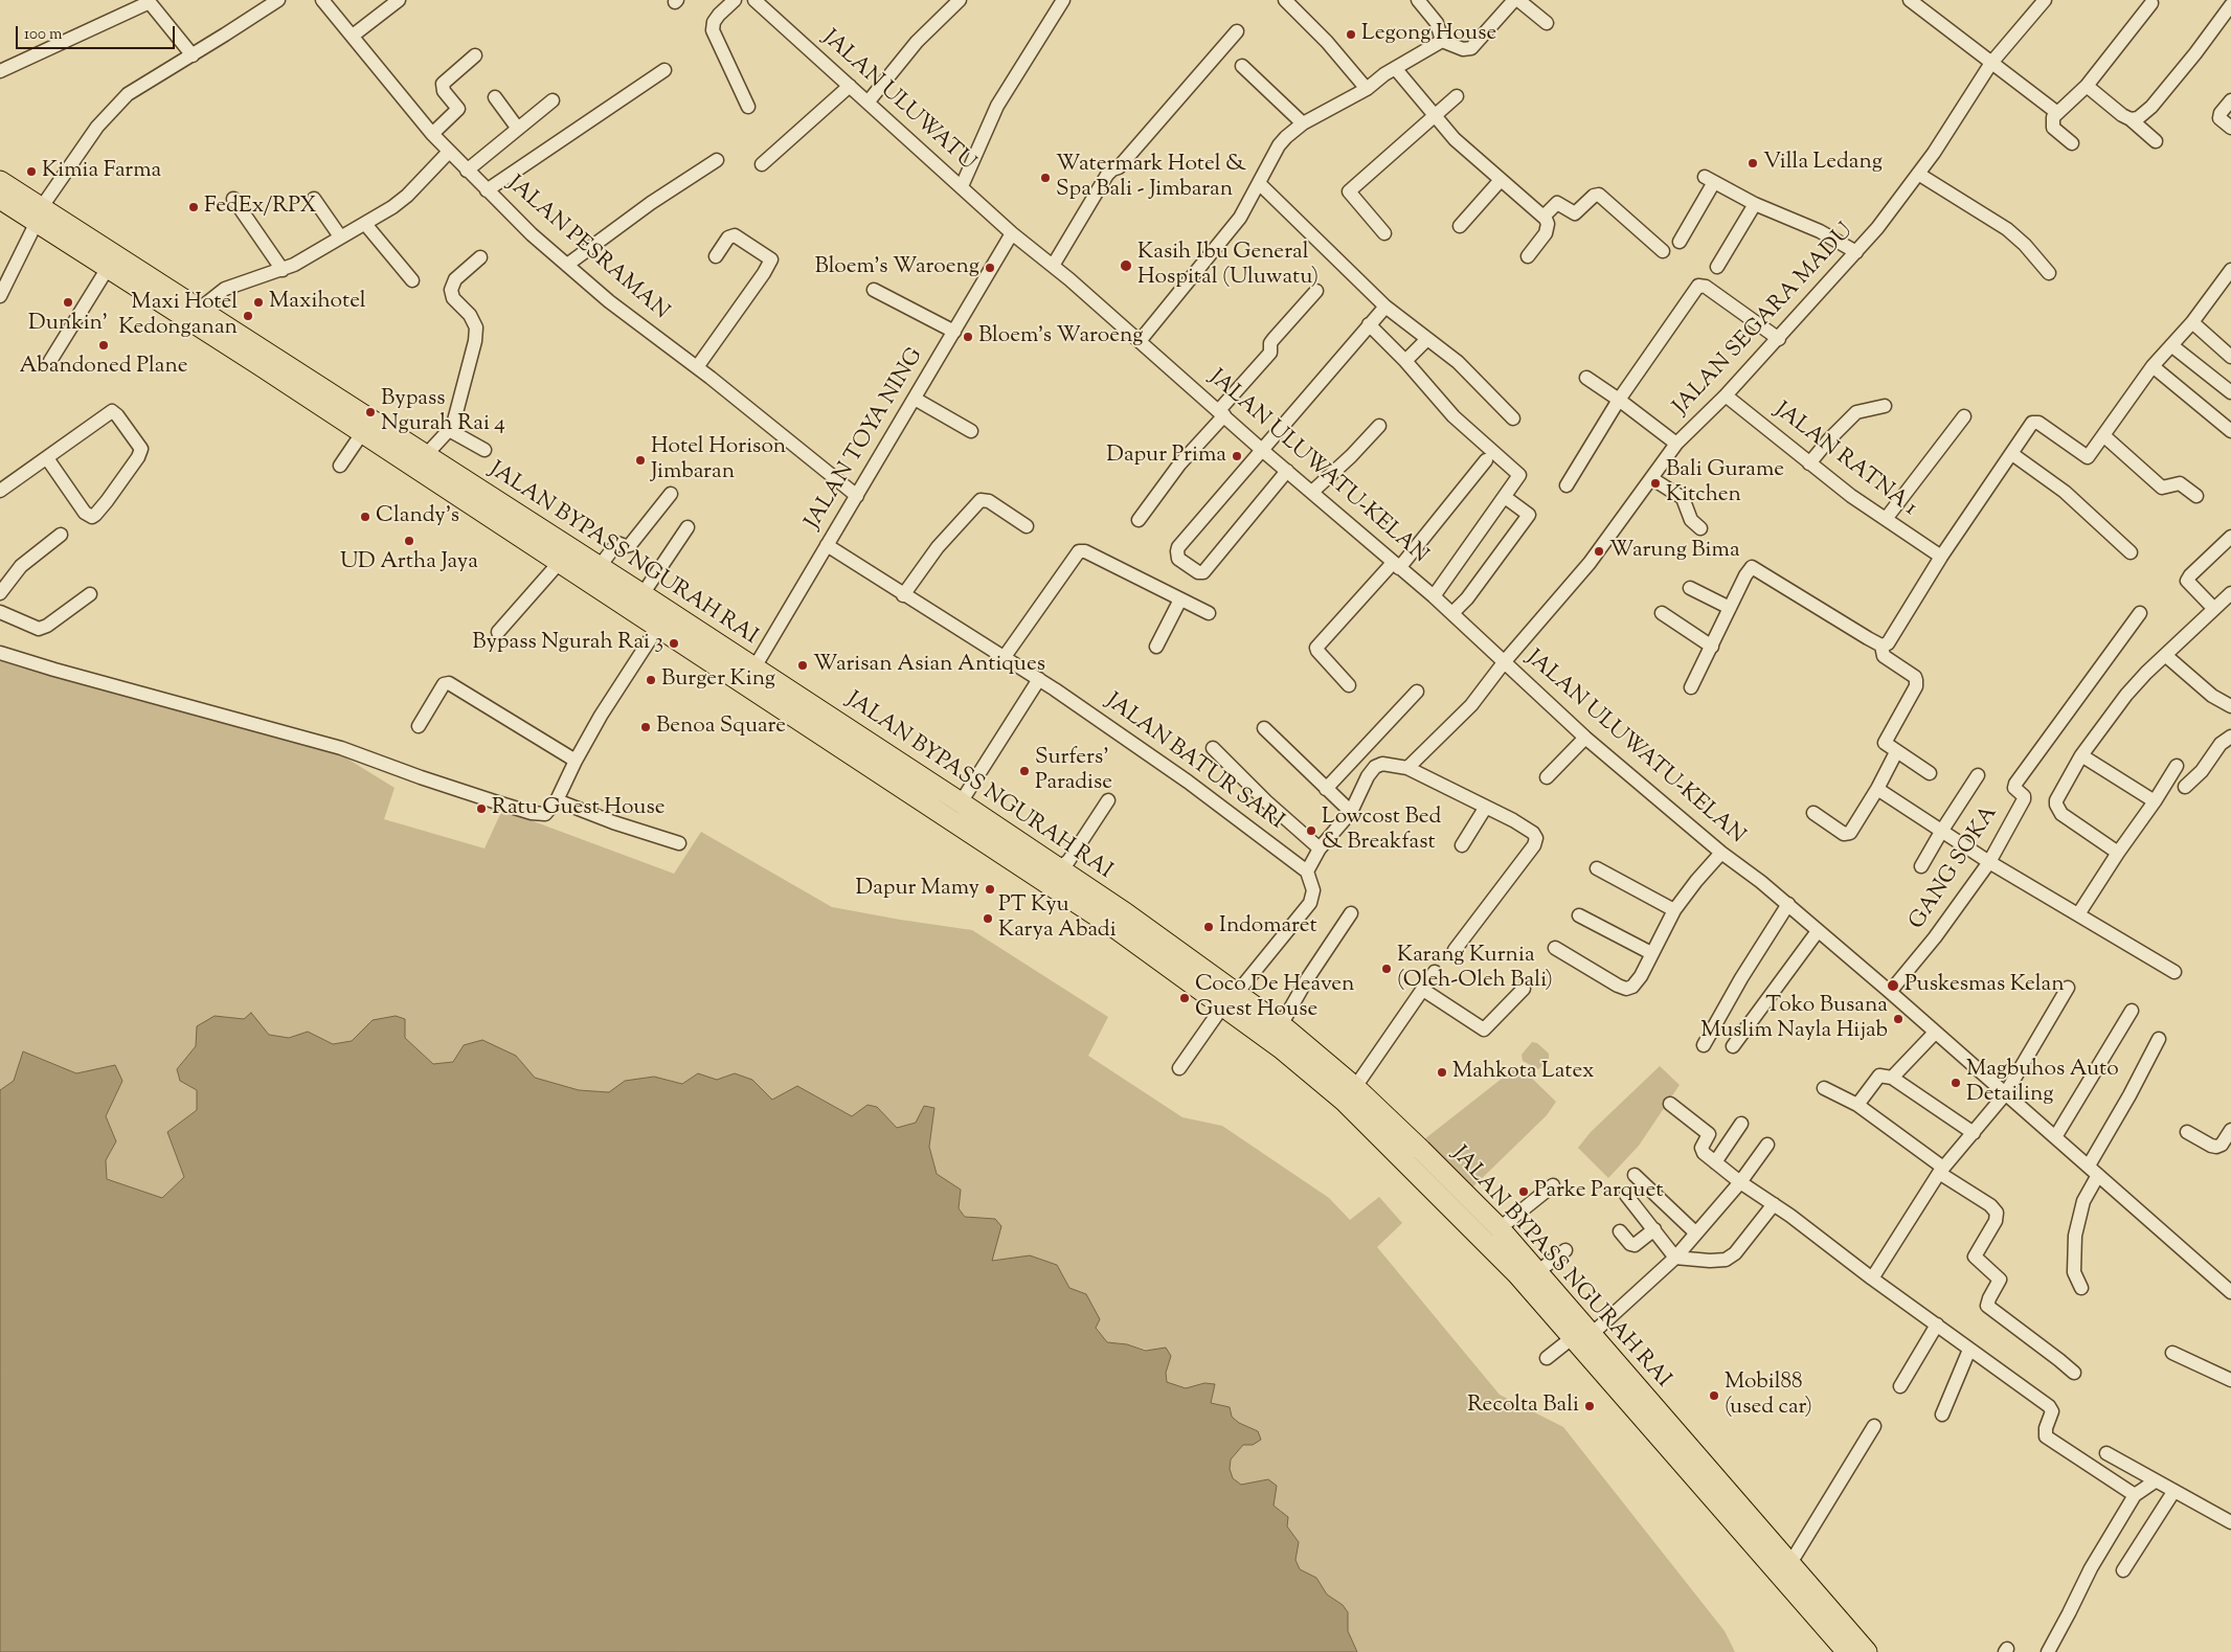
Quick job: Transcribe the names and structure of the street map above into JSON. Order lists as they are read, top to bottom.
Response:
{
  "streets": {
    "highway": ["JALAN BYPASS NGURAH RAI"],
    "street": [
      "JALAN ULUWATU",
      "JALAN PESRAMAN",
      "JALAN SEGARA MADU",
      "JALAN TOYA NING",
      "JALAN RATNA 1",
      "JALAN ULUWATU-KELAN",
      "JALAN BATUR SARI",
      "GANG SOKA"
    ]
  },
  "crossings": [
    ["JALAN ULUWATU", "JALAN TOYA NING"],
    ["JALAN ULUWATU", "JALAN ULUWATU-KELAN"],
    ["JALAN PESRAMAN", "JALAN TOYA NING"],
    ["JALAN SEGARA MADU", "JALAN RATNA 1"],
    ["JALAN SEGARA MADU", "JALAN ULUWATU-KELAN"],
    ["JALAN TOYA NING", "JALAN ULUWATU-KELAN"],
    ["JALAN TOYA NING", "JALAN BYPASS NGURAH RAI"],
    ["JALAN TOYA NING", "JALAN BATUR SARI"],
    ["JALAN ULUWATU-KELAN", "GANG SOKA"]
  ],
  "places": [
    "Legong House",
    "Villa Ledang",
    "Kimia Farma",
    "Watermark Hotel & Spa Bali - Jimbaran",
    "FedEx/RPX",
    "Kasih Ibu General Hospital (Uluwatu)",
    "Bloem’s Waroeng",
    "Dunkin'",
    "Maxihotel",
    "Maxi Hotel Kedonganan",
    "Bloem's Waroeng",
    "Abandoned Plane",
    "Bypass Ngurah Rai 4",
    "Dapur Prima",
    "Hotel Horison Jimbaran",
    "Bali Gurame Kitchen",
    "Clandy's",
    "UD Artha Jaya",
    "Warung Bima",
    "Bypass Ngurah Rai 3",
    "Warisan Asian Antiques",
    "Burger King",
    "Benoa Square",
    "Surfers' Paradise",
    "Ratu Guest House",
    "Lowcost Bed & Breakfast",
    "Dapur Mamy",
    "PT Kyu Karya Abadi",
    "Indomaret",
    "Karang Kurnia (Oleh-Oleh Bali)",
    "Puskesmas Kelan",
    "Coco De Heaven Guest House",
    "Toko Busana Muslim Nayla Hijab",
    "Mahkota Latex",
    "Magbuhos Auto Detailing",
    "Parke Parquet",
    "Mobil88 (used car)",
    "Recolta Bali"
  ],
  "scale_bar": "100 m"
}
